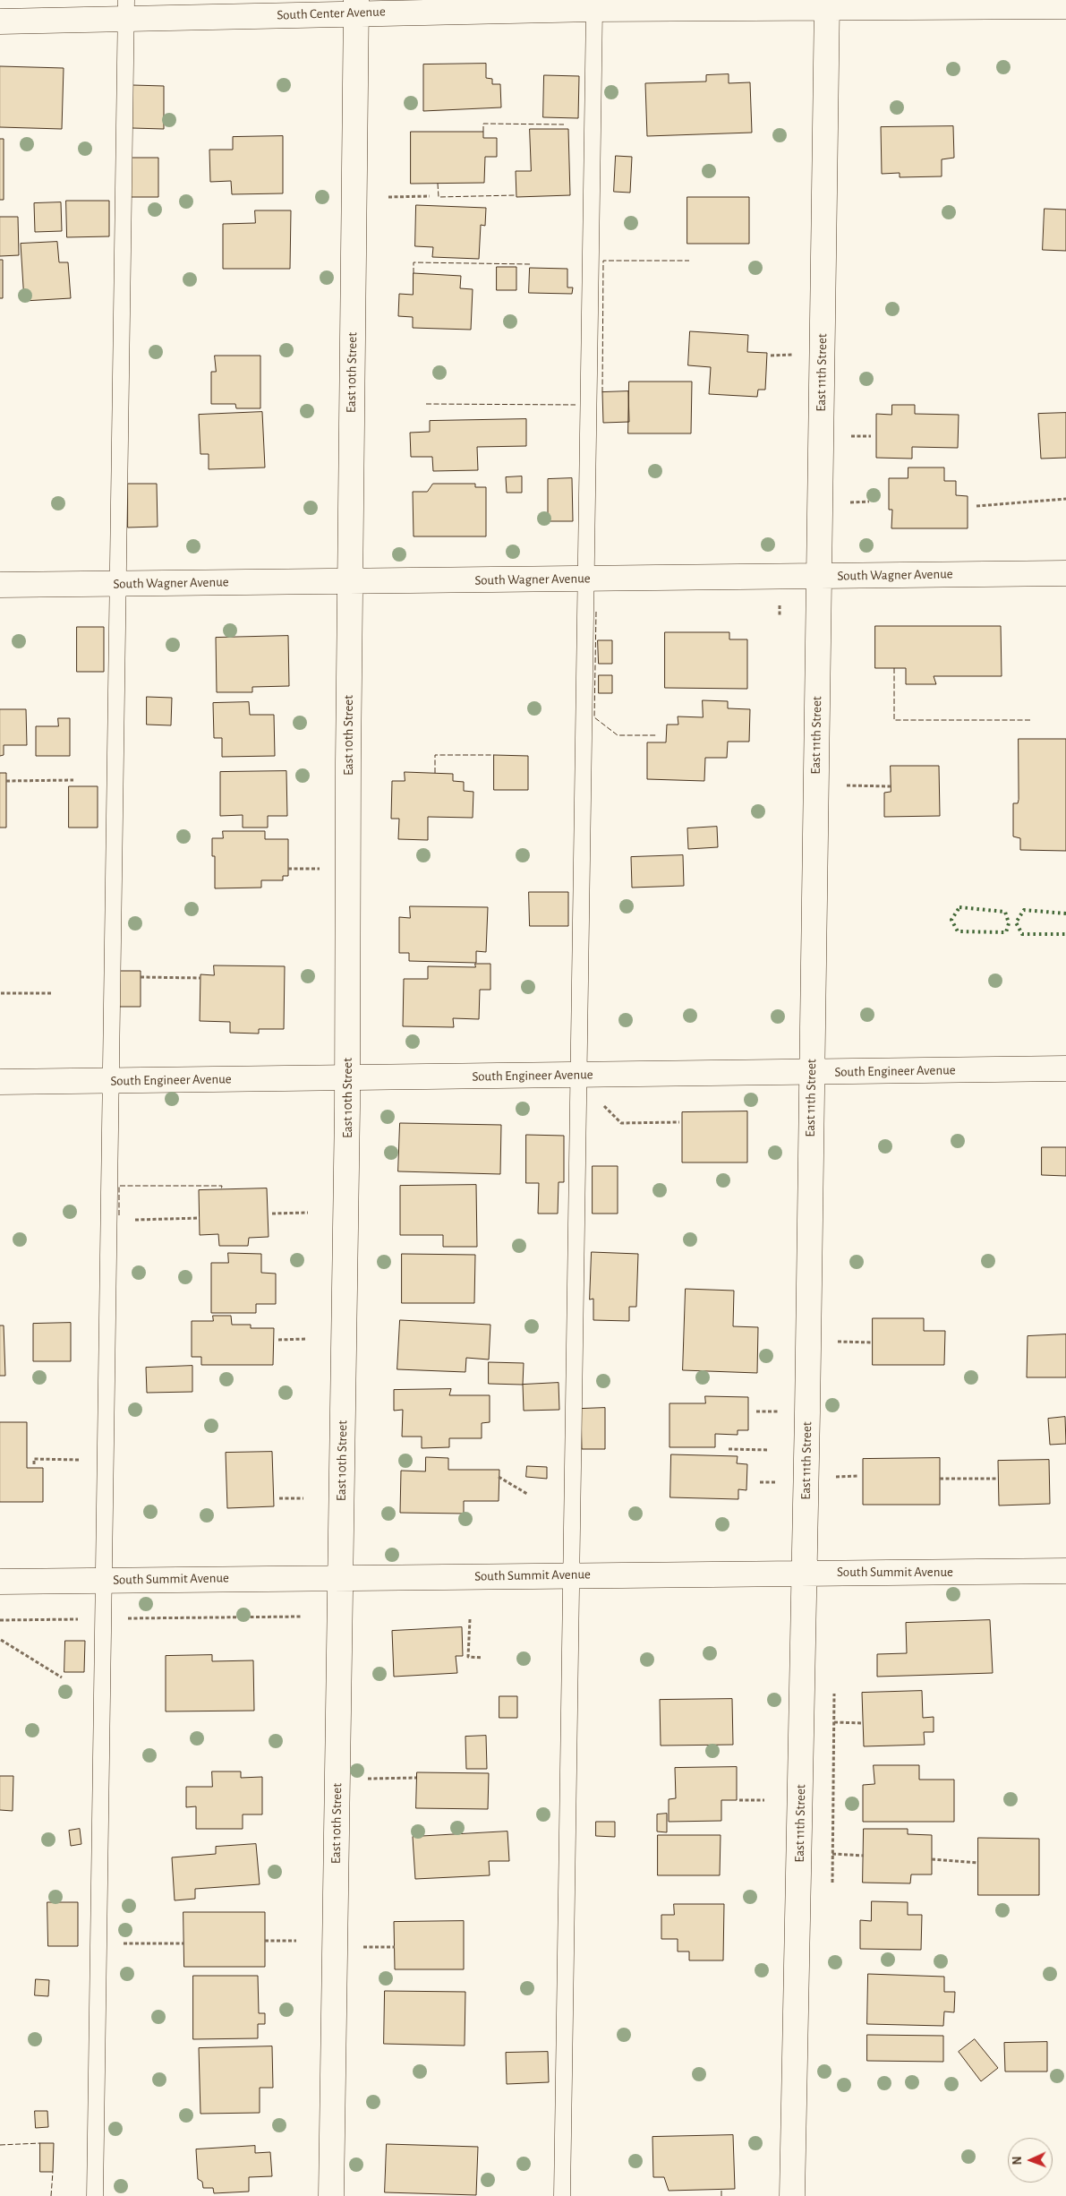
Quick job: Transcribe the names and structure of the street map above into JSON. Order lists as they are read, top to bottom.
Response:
{
  "streets": {
    "street": [
      "South Center Avenue",
      "East 10th Street",
      "East 11th Street",
      "South Wagner Avenue",
      "South Engineer Avenue",
      "South Summit Avenue"
    ]
  },
  "crossings": [
    ["South Center Avenue", "East 10th Street"],
    ["South Center Avenue", "East 11th Street"],
    ["East 10th Street", "South Wagner Avenue"],
    ["East 10th Street", "South Engineer Avenue"],
    ["East 10th Street", "South Summit Avenue"],
    ["East 11th Street", "South Wagner Avenue"],
    ["East 11th Street", "South Engineer Avenue"],
    ["East 11th Street", "South Summit Avenue"]
  ],
  "north": "left"
}
